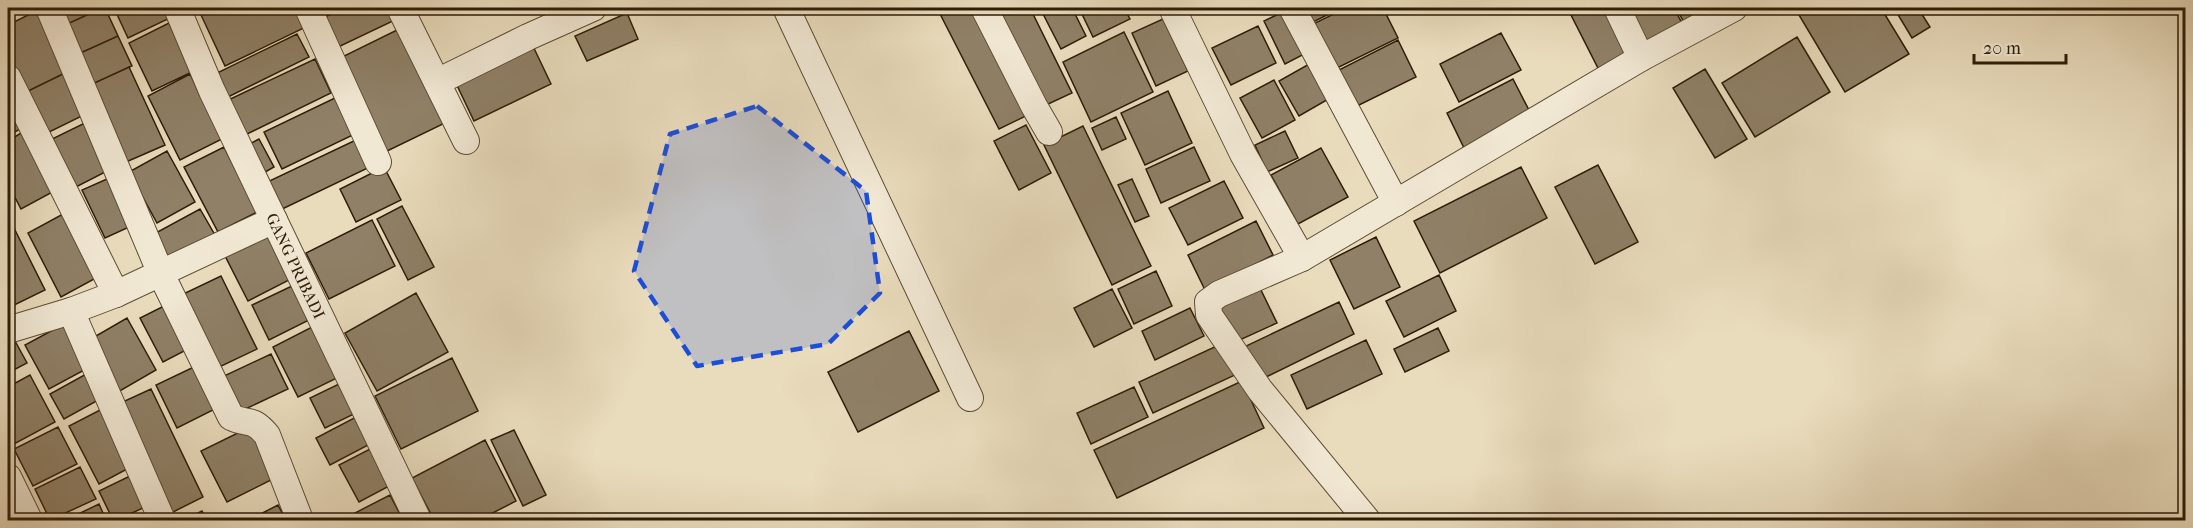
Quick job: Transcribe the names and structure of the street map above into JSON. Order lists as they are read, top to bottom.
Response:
{
  "streets": {
    "street": ["GANG PRIBADI"]
  },
  "scale_bar": "20 m"
}
